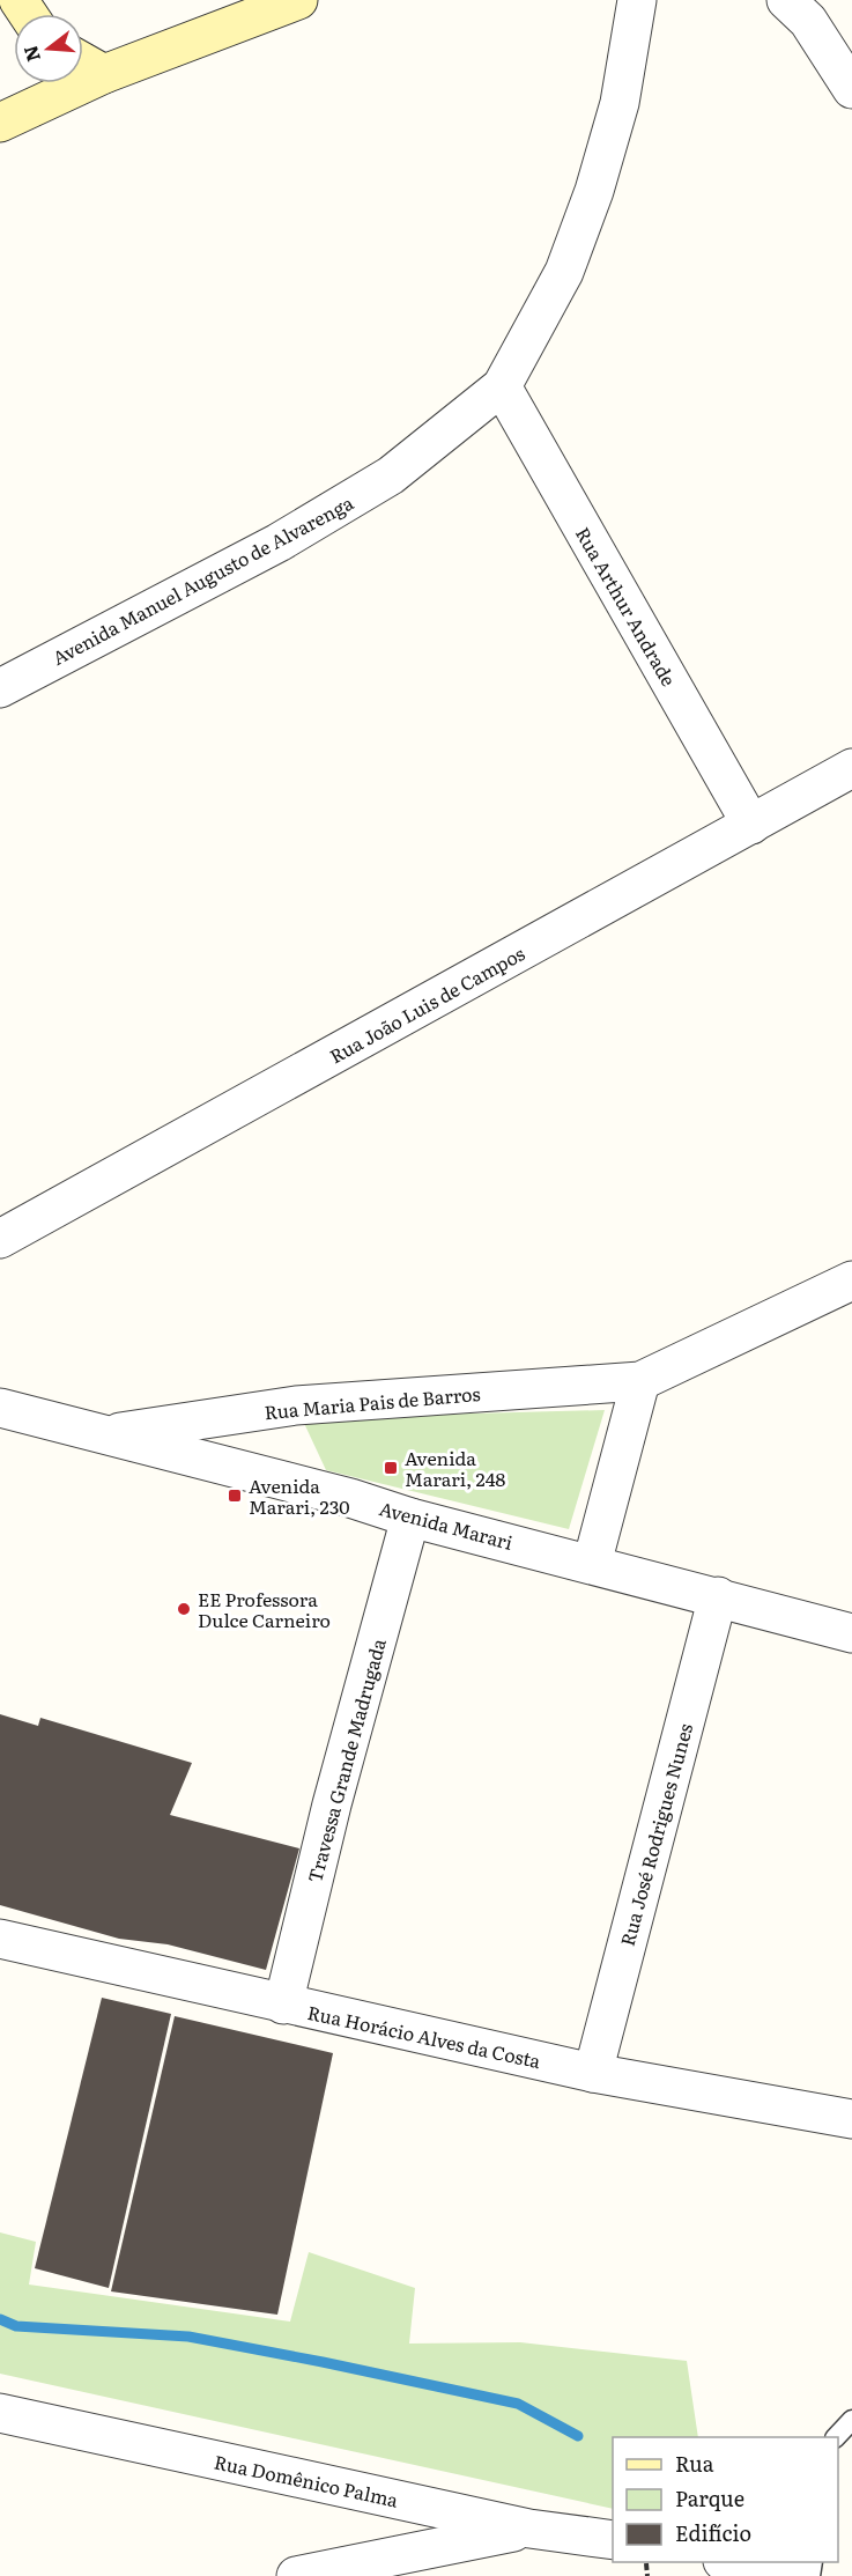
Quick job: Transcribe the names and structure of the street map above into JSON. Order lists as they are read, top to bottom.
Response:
{
  "streets": {
    "street": [
      "Avenida Manuel Augusto de Alvarenga",
      "Rua Arthur Andrade",
      "Rua João Luis de Campos",
      "Rua Maria Pais de Barros",
      "Avenida Marari",
      "Travessa Grande Madrugada",
      "Rua José Rodrigues Nunes",
      "Rua Horácio Alves da Costa",
      "Rua Domênico Palma"
    ]
  },
  "crossings": [
    ["Avenida Manuel Augusto de Alvarenga", "Rua Arthur Andrade"],
    ["Rua Arthur Andrade", "Rua João Luis de Campos"],
    ["Rua Maria Pais de Barros", "Avenida Marari"],
    ["Avenida Marari", "Travessa Grande Madrugada"],
    ["Avenida Marari", "Rua José Rodrigues Nunes"],
    ["Travessa Grande Madrugada", "Rua Horácio Alves da Costa"],
    ["Rua José Rodrigues Nunes", "Rua Horácio Alves da Costa"]
  ],
  "places": {
    "transit": ["Avenida Marari, 248", "Avenida Marari, 230"],
    "other": ["EE Professora Dulce Carneiro"]
  },
  "legend": ["Rua", "Parque", "Edifício"],
  "north": "left"
}
